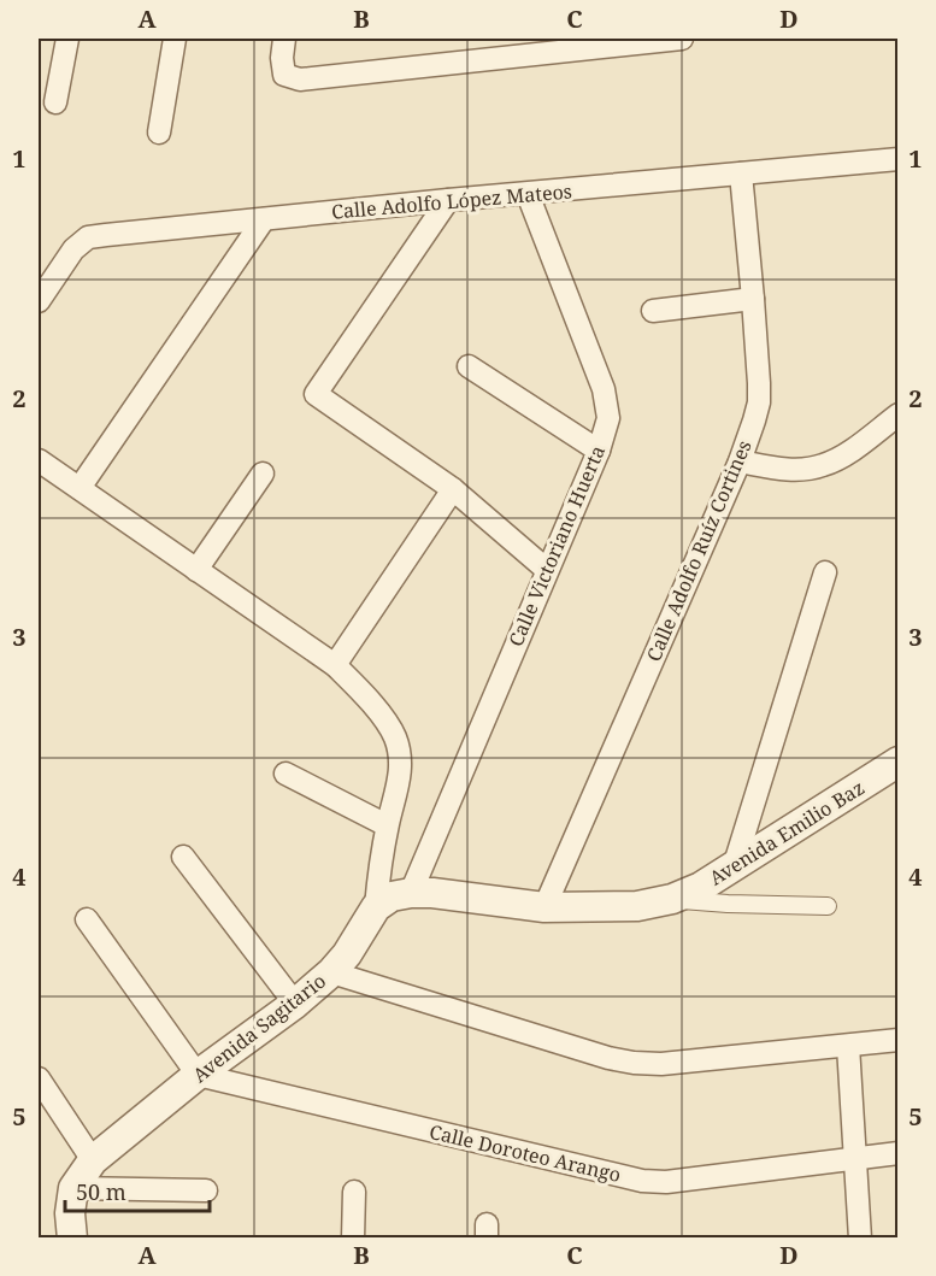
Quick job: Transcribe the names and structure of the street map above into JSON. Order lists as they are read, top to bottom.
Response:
{
  "streets": {
    "street": [
      "Calle Adolfo López Mateos",
      "Calle Victoriano Huerta",
      "Calle Adolfo Ruíz Cortines",
      "Avenida Emilio Baz",
      "Avenida Sagitario",
      "Calle Doroteo Arango"
    ]
  },
  "crossings": [
    ["Calle Adolfo López Mateos", "Calle Victoriano Huerta"],
    ["Calle Adolfo López Mateos", "Calle Adolfo Ruíz Cortines"],
    ["Avenida Sagitario", "Calle Doroteo Arango"]
  ],
  "scale_bar": "50 m",
  "grid": {
    "columns": [
      "A",
      "B",
      "C",
      "D"
    ],
    "rows": [
      "1",
      "2",
      "3",
      "4",
      "5"
    ]
  }
}
